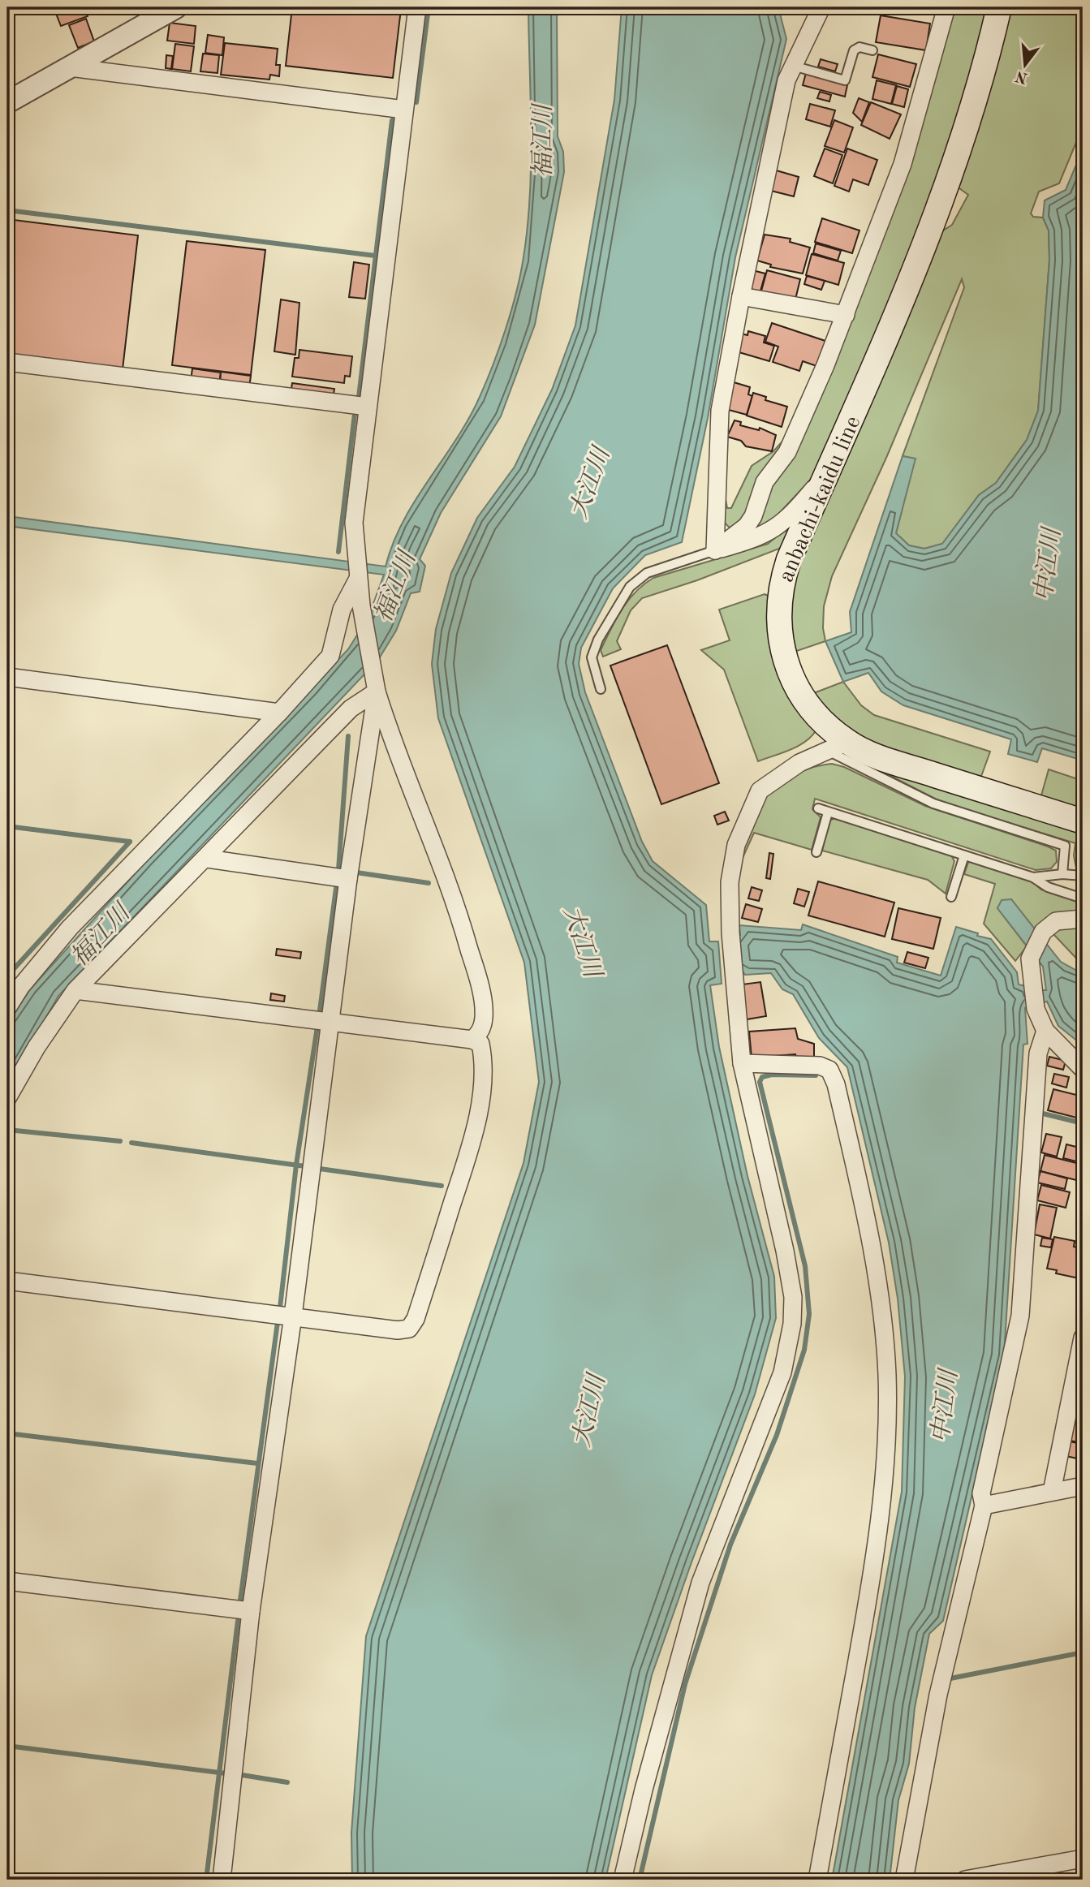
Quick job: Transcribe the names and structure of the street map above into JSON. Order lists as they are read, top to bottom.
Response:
{
  "streets": {
    "main road": ["anbachi-kaidu line"]
  },
  "water": ["福江川", "大江川", "中江川"],
  "north": "bottom"
}
